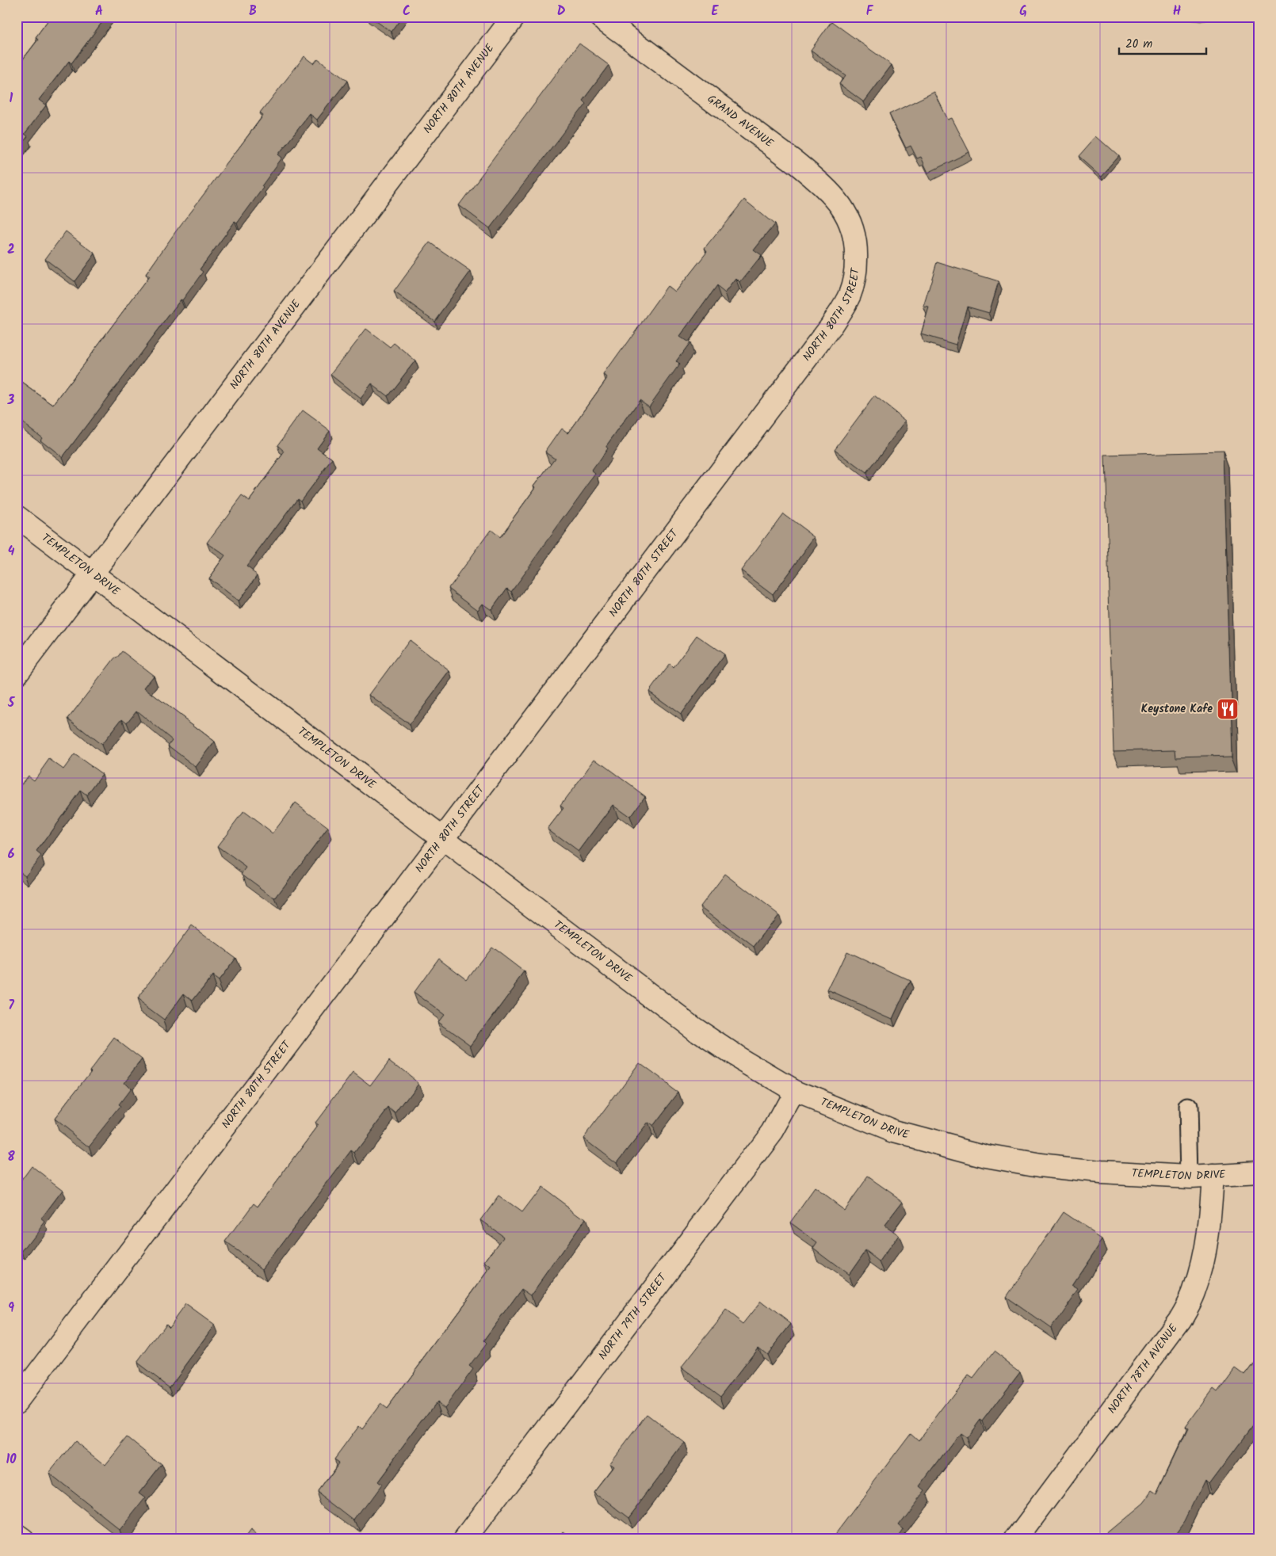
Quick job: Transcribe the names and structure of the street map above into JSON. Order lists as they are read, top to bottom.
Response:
{
  "streets": {
    "street": [
      "NORTH 80TH AVENUE",
      "GRAND AVENUE",
      "NORTH 80TH STREET",
      "TEMPLETON DRIVE",
      "NORTH 79TH STREET",
      "NORTH 78TH AVENUE"
    ]
  },
  "crossings": [
    ["NORTH 80TH AVENUE", "TEMPLETON DRIVE"],
    ["GRAND AVENUE", "NORTH 80TH STREET"],
    ["NORTH 80TH STREET", "TEMPLETON DRIVE"],
    ["TEMPLETON DRIVE", "NORTH 79TH STREET"],
    ["TEMPLETON DRIVE", "NORTH 78TH AVENUE"]
  ],
  "places": {
    "restaurant": ["Keystone Kafe"]
  },
  "scale_bar": "20 m",
  "grid": {
    "columns": [
      "A",
      "B",
      "C",
      "D",
      "E",
      "F",
      "G",
      "H"
    ],
    "rows": [
      "1",
      "2",
      "3",
      "4",
      "5",
      "6",
      "7",
      "8",
      "9",
      "10"
    ]
  }
}
